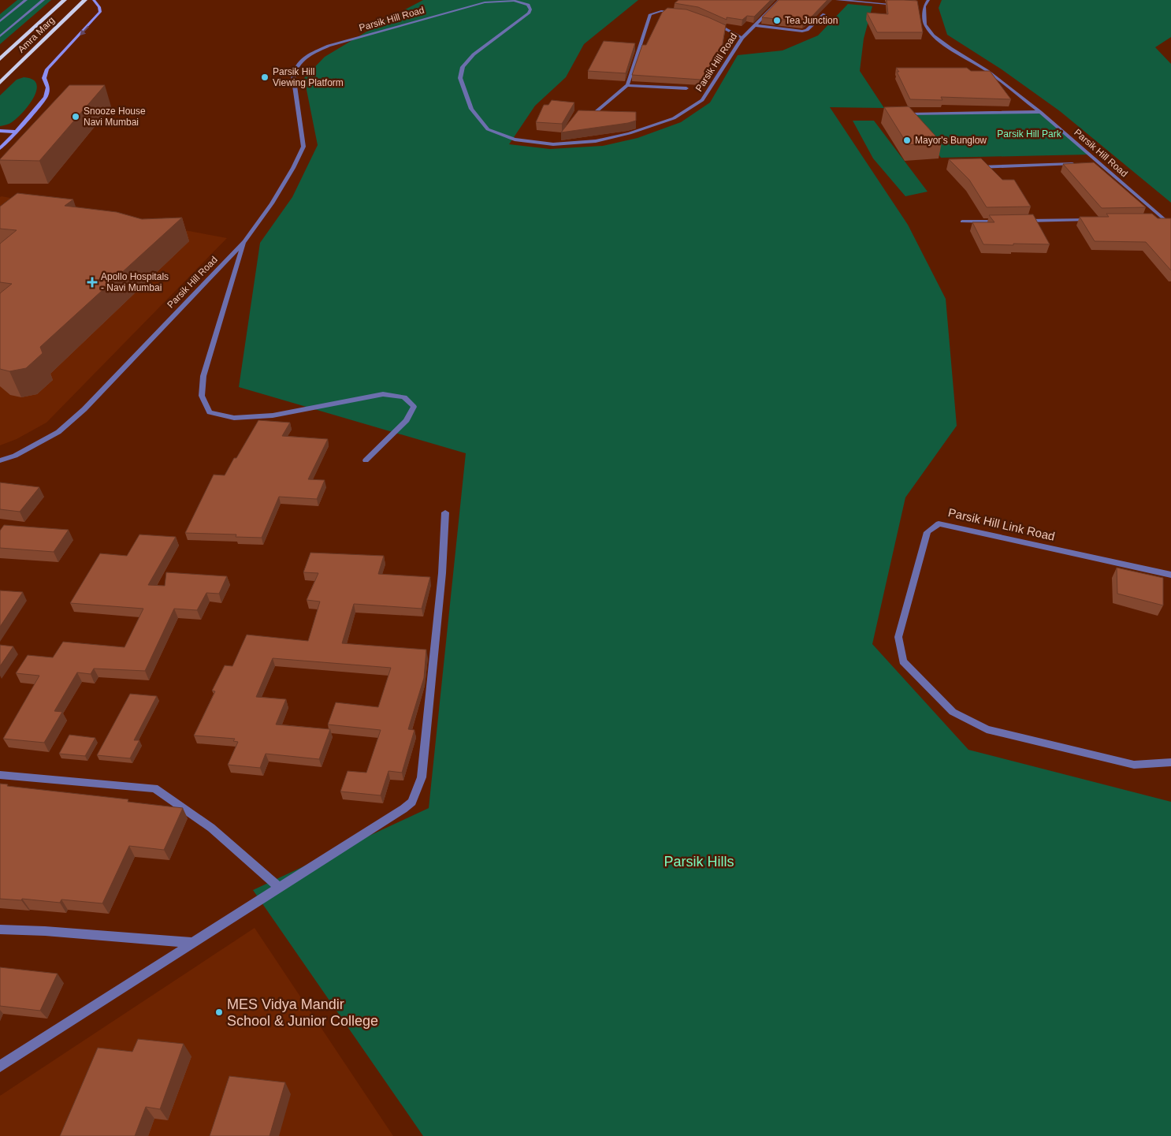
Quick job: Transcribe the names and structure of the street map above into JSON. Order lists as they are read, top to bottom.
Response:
{
  "streets": {
    "highway": ["Amra Marg"],
    "street": ["Parsik Hill Road", "Parsik Hill Link Road"]
  },
  "parks": ["Parsik Hill Park", "Parsik Hills"],
  "places": {
    "other": [
      "Tea Junction",
      "Parsik Hill Viewing Platform",
      "Snooze House Navi Mumbai",
      "Mayor's Bunglow",
      "MES Vidya Mandir School & Junior College"
    ],
    "health": ["Apollo Hospitals - Navi Mumbai"]
  }
}
